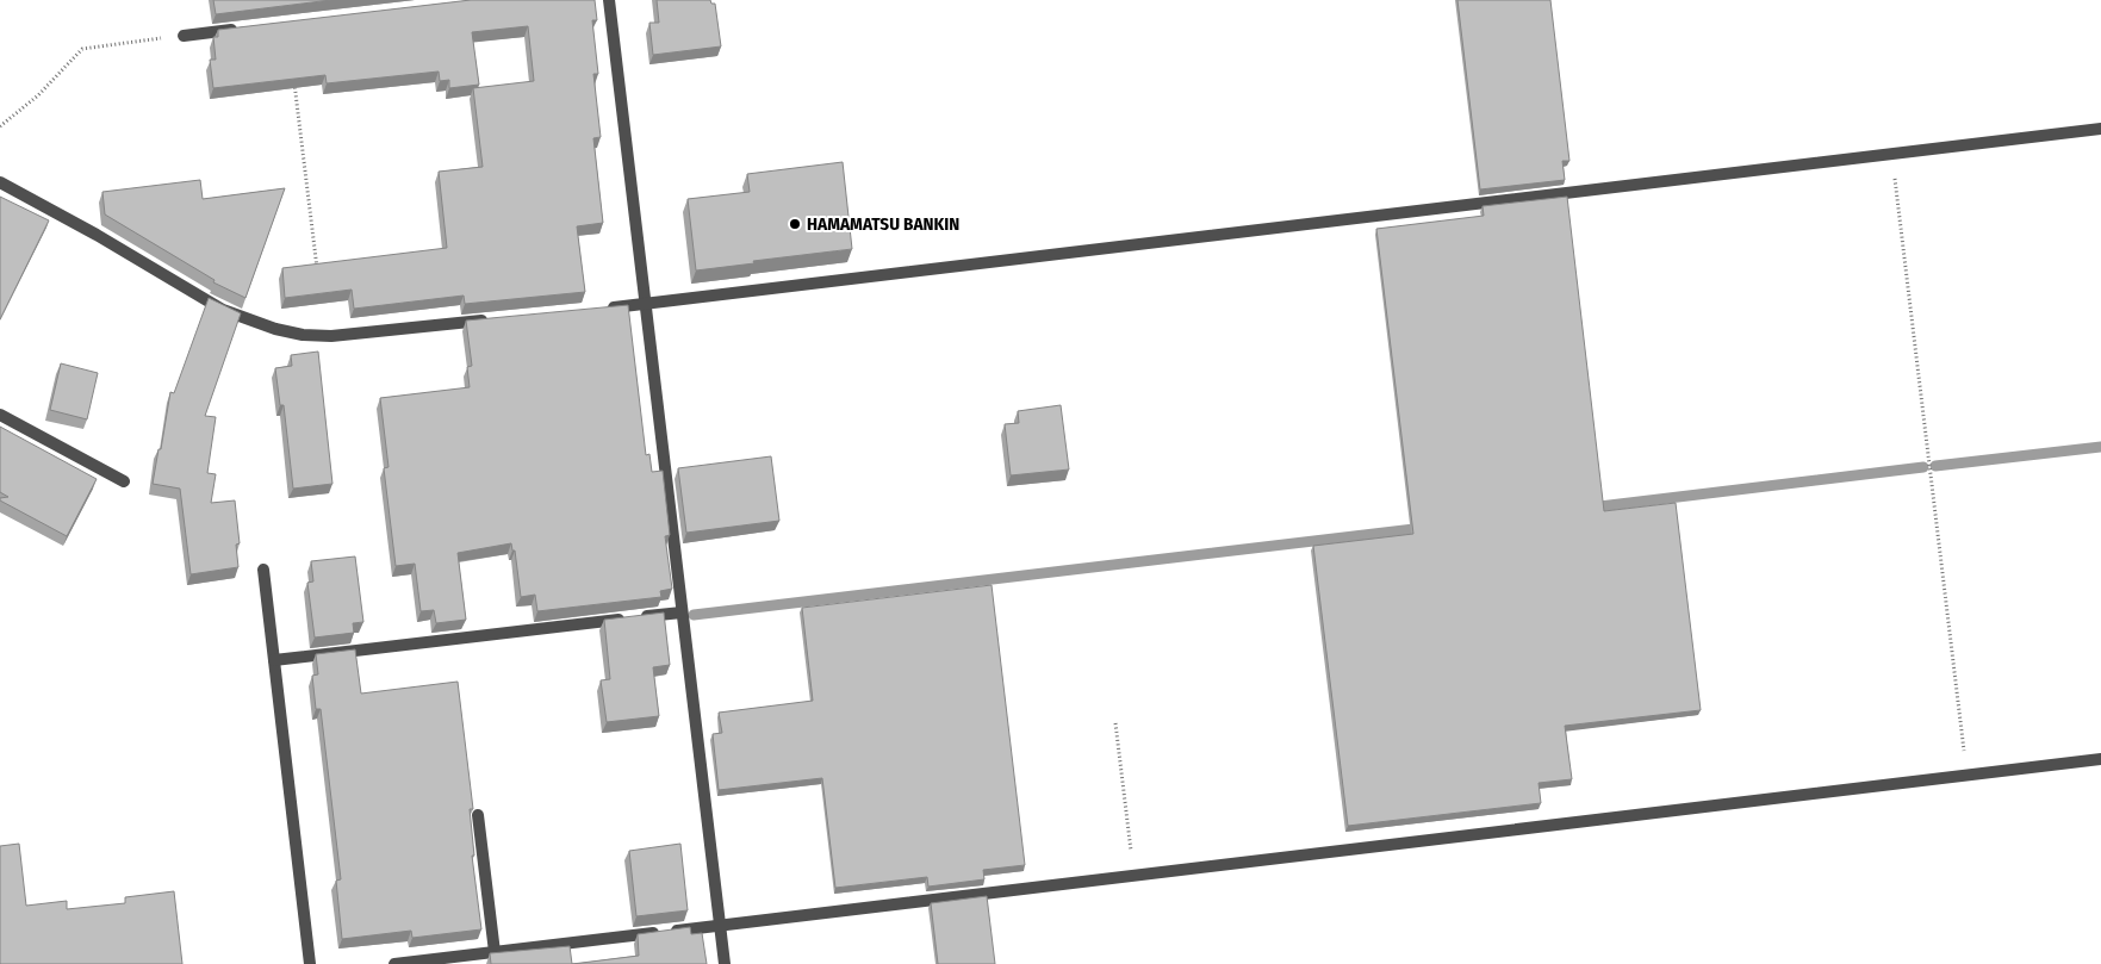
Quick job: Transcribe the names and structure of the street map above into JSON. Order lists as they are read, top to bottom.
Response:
{
  "places": ["HAMAMATSU BANKIN"]
}
